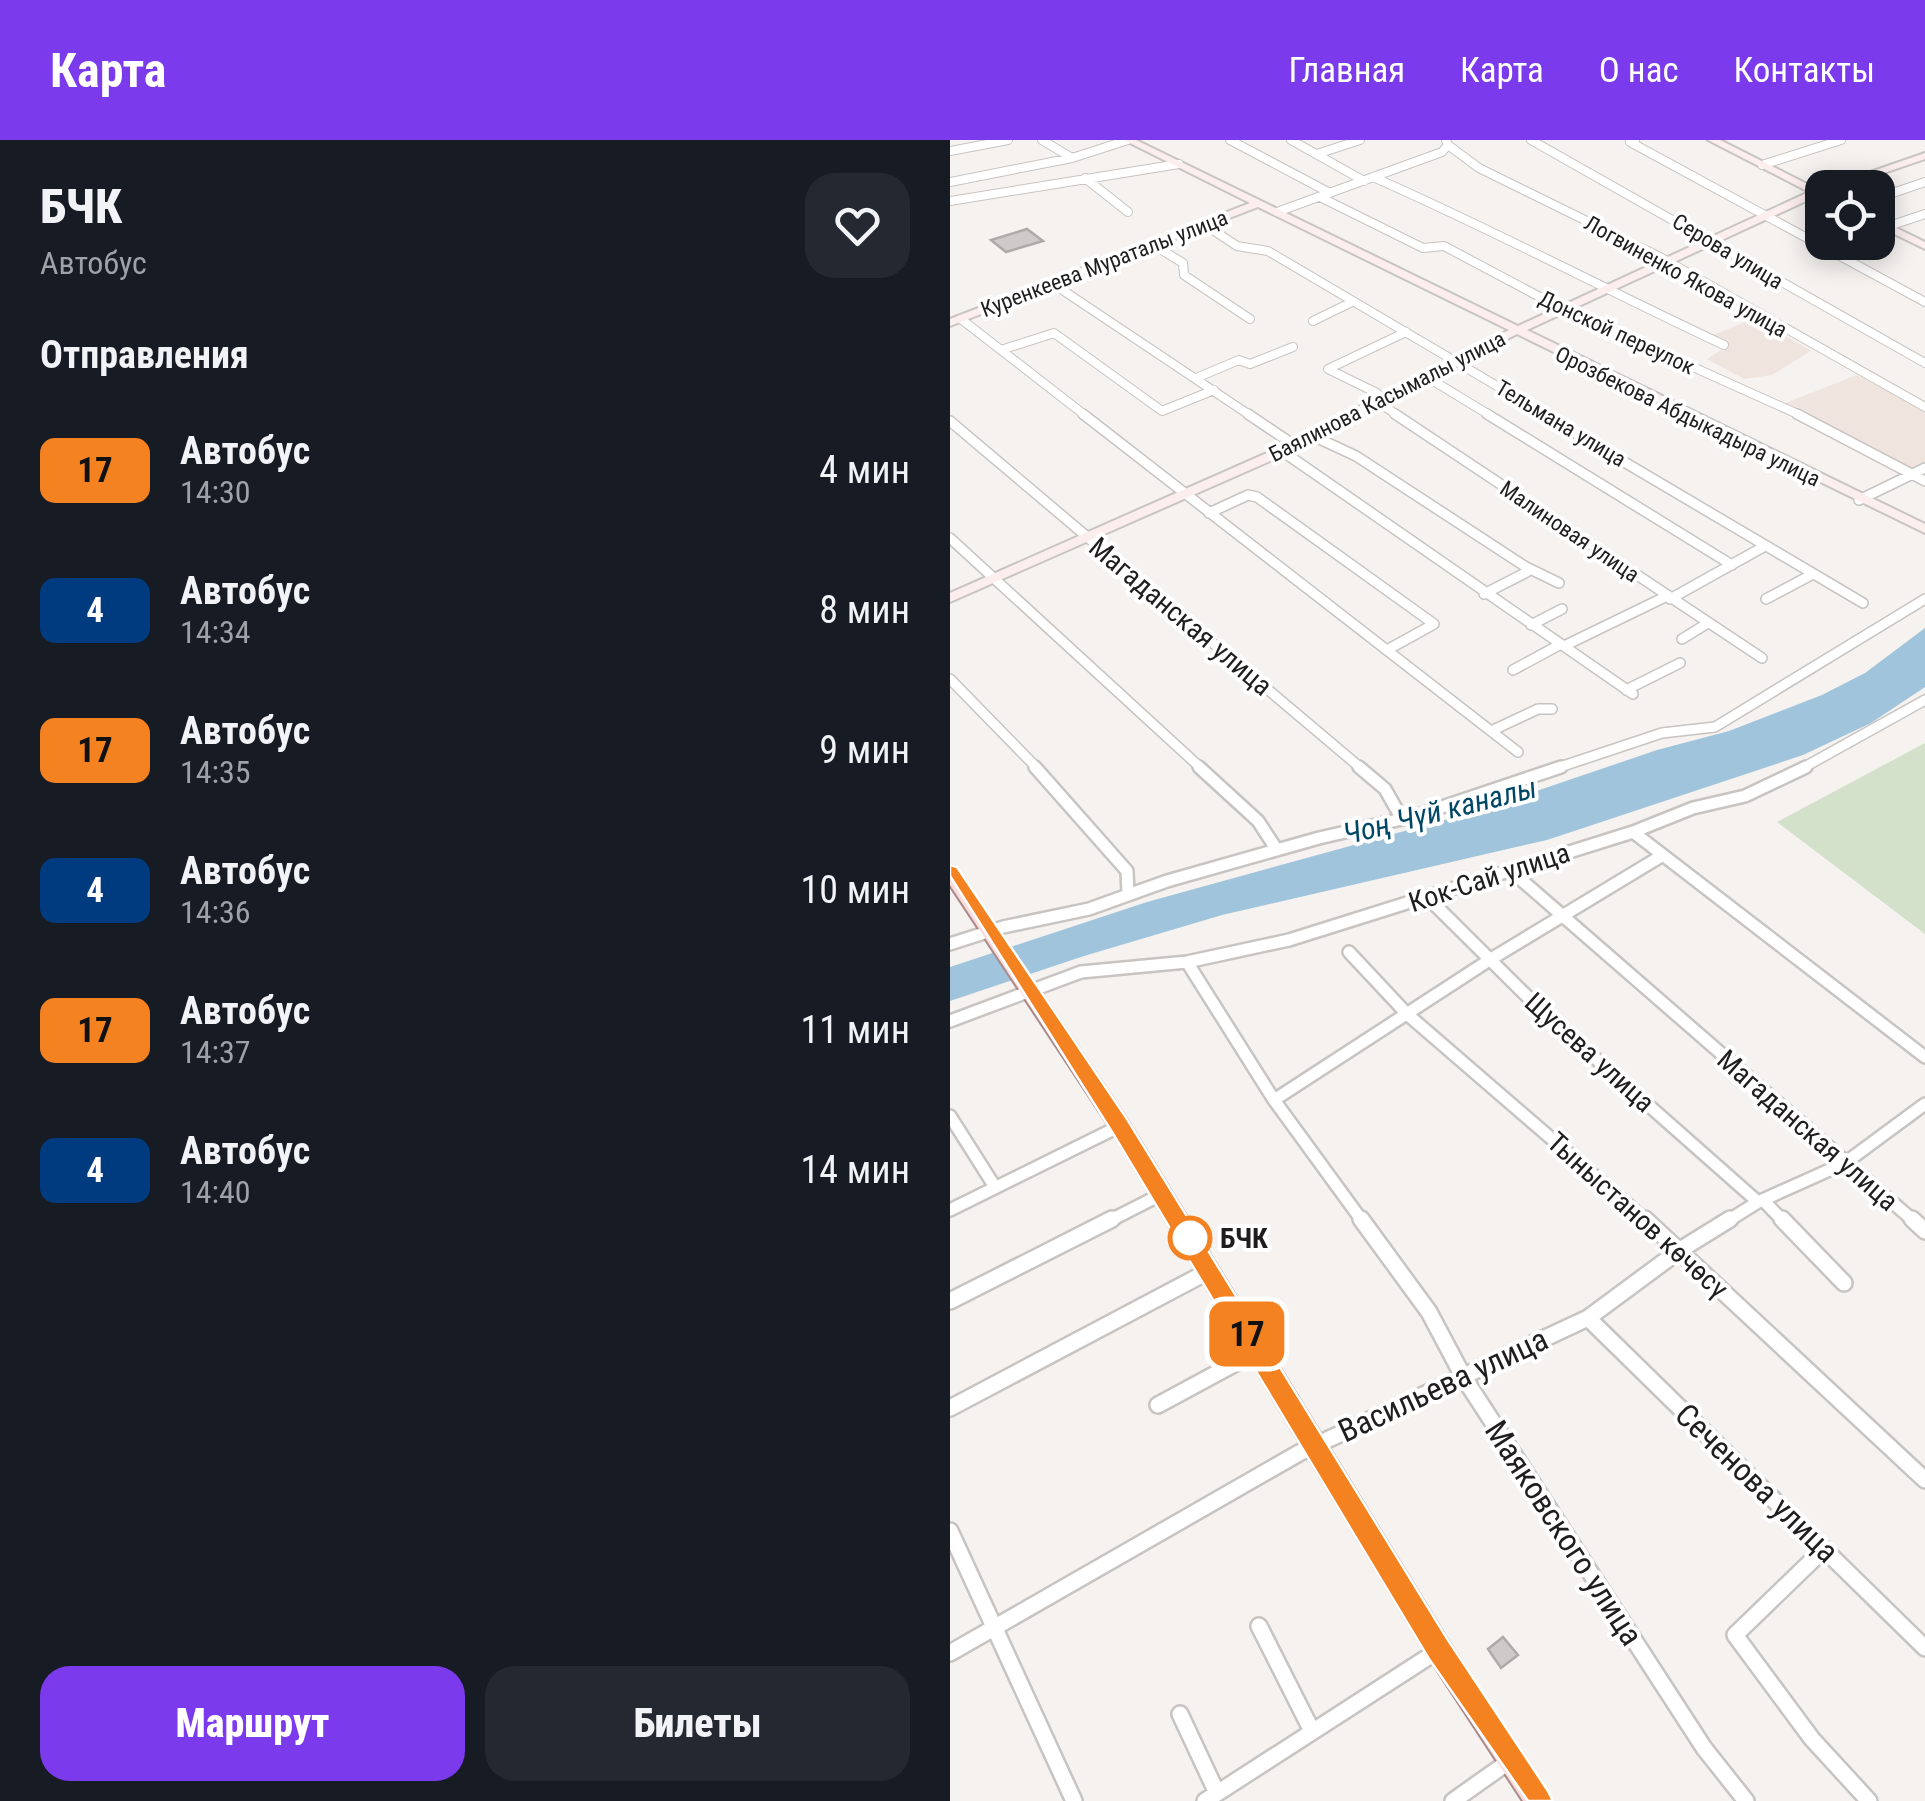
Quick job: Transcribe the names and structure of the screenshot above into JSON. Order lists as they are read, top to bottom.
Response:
{
  "streets": {
    "street": [
      "Серова улица",
      "Куренкеева Мураталы улица",
      "Логвиненко Якова улица",
      "Донской переулок",
      "Баялинова Касымалы улица",
      "Орозбекова Абдыкадыра улица",
      "Тельмана улица",
      "Малиновая улица",
      "Магаданская улица",
      "Кок-Сай улица",
      "Щусева улица",
      "Тыныстанов көчөсү",
      "Васильева улица",
      "Сеченова улица",
      "Маяковского улица"
    ]
  },
  "crossings": [
    ["Серова улица", "Баялинова Касымалы улица"],
    ["Куренкеева Мураталы улица", "Орозбекова Абдыкадыра улица"],
    ["Куренкеева Мураталы улица", "Тельмана улица"],
    ["Логвиненко Якова улица", "Баялинова Касымалы улица"],
    ["Донской переулок", "Баялинова Касымалы улица"],
    ["Баялинова Касымалы улица", "Орозбекова Абдыкадыра улица"],
    ["Баялинова Касымалы улица", "Тельмана улица"],
    ["Баялинова Касымалы улица", "Малиновая улица"],
    ["Баялинова Касымалы улица", "Магаданская улица"],
    ["Тельмана улица", "Малиновая улица"],
    ["Магаданская улица", "Кок-Сай улица"],
    ["Магаданская улица", "Васильева улица"],
    ["Кок-Сай улица", "Щусева улица"],
    ["Кок-Сай улица", "Маяковского улица"],
    ["Щусева улица", "Васильева улица"],
    ["Тыныстанов көчөсү", "Васильева улица"],
    ["Васильева улица", "Сеченова улица"],
    ["Васильева улица", "Маяковского улица"]
  ],
  "water": ["Чоң Чүй каналы"],
  "places": ["БЧК"],
  "lines": ["bus line 17"],
  "page": {
    "header": "Карта",
    "nav": [
      "Главная",
      "Карта",
      "О нас",
      "Контакты"
    ],
    "heading": [
      ["БЧК", "Автобус"],
      "Отправления"
    ],
    "on_map": "17",
    "list": [
      {
        "mark": "17",
        "name": "Автобус",
        "note": "14:30",
        "value": "4 мин"
      },
      {
        "mark": "4",
        "name": "Автобус",
        "note": "14:34",
        "value": "8 мин"
      },
      {
        "mark": "17",
        "name": "Автобус",
        "note": "14:35",
        "value": "9 мин"
      },
      {
        "mark": "4",
        "name": "Автобус",
        "note": "14:36",
        "value": "10 мин"
      },
      {
        "mark": "17",
        "name": "Автобус",
        "note": "14:37",
        "value": "11 мин"
      },
      {
        "mark": "4",
        "name": "Автобус",
        "note": "14:40",
        "value": "14 мин"
      }
    ],
    "buttons": ["Маршрут", "Билеты"]
  }
}
